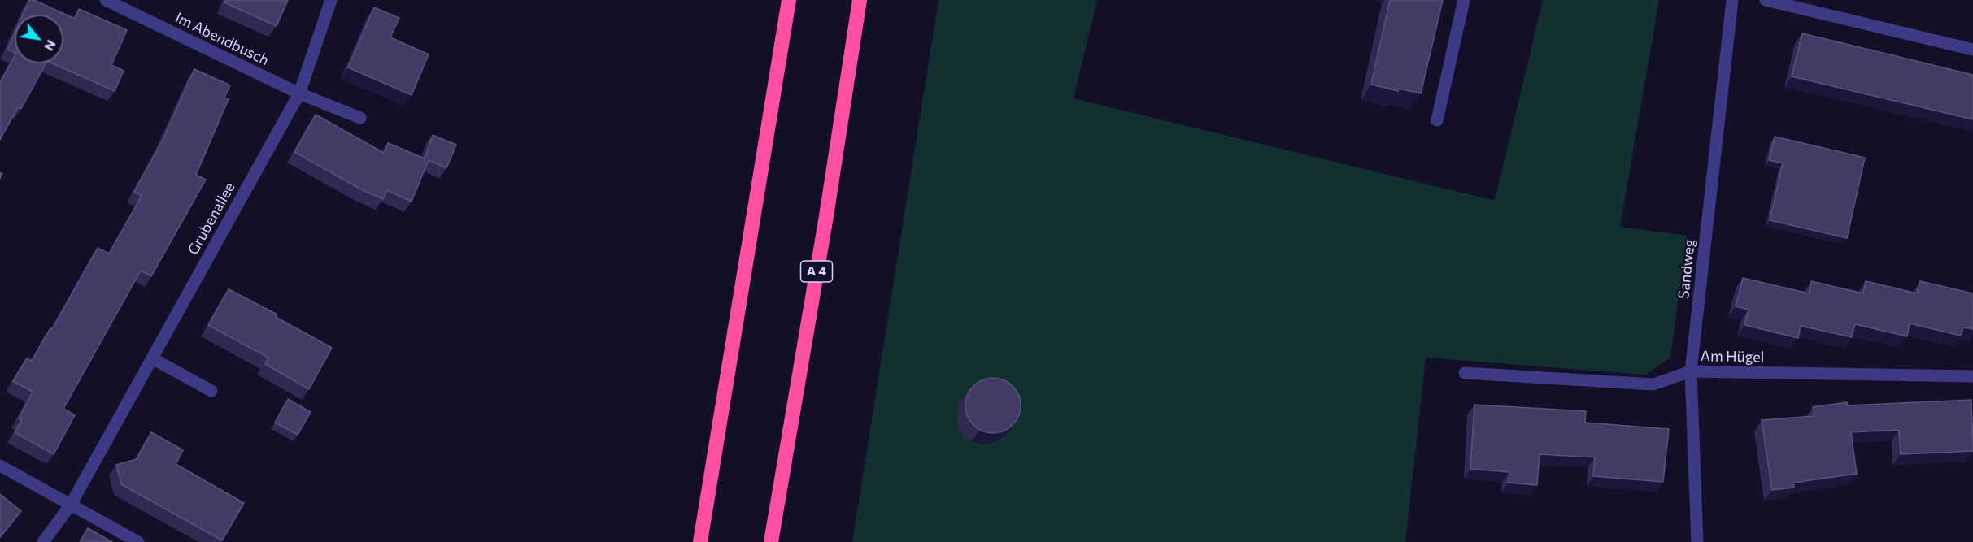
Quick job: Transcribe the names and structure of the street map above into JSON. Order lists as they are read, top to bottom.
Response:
{
  "streets": {
    "highway": ["A 4"],
    "street": [
      "Im Abendbusch",
      "Grubenallee",
      "Sandweg",
      "Am Hügel"
    ]
  },
  "crossings": [
    ["Im Abendbusch", "Grubenallee"],
    ["Sandweg", "Am Hügel"]
  ],
  "north": "bottom right"
}
